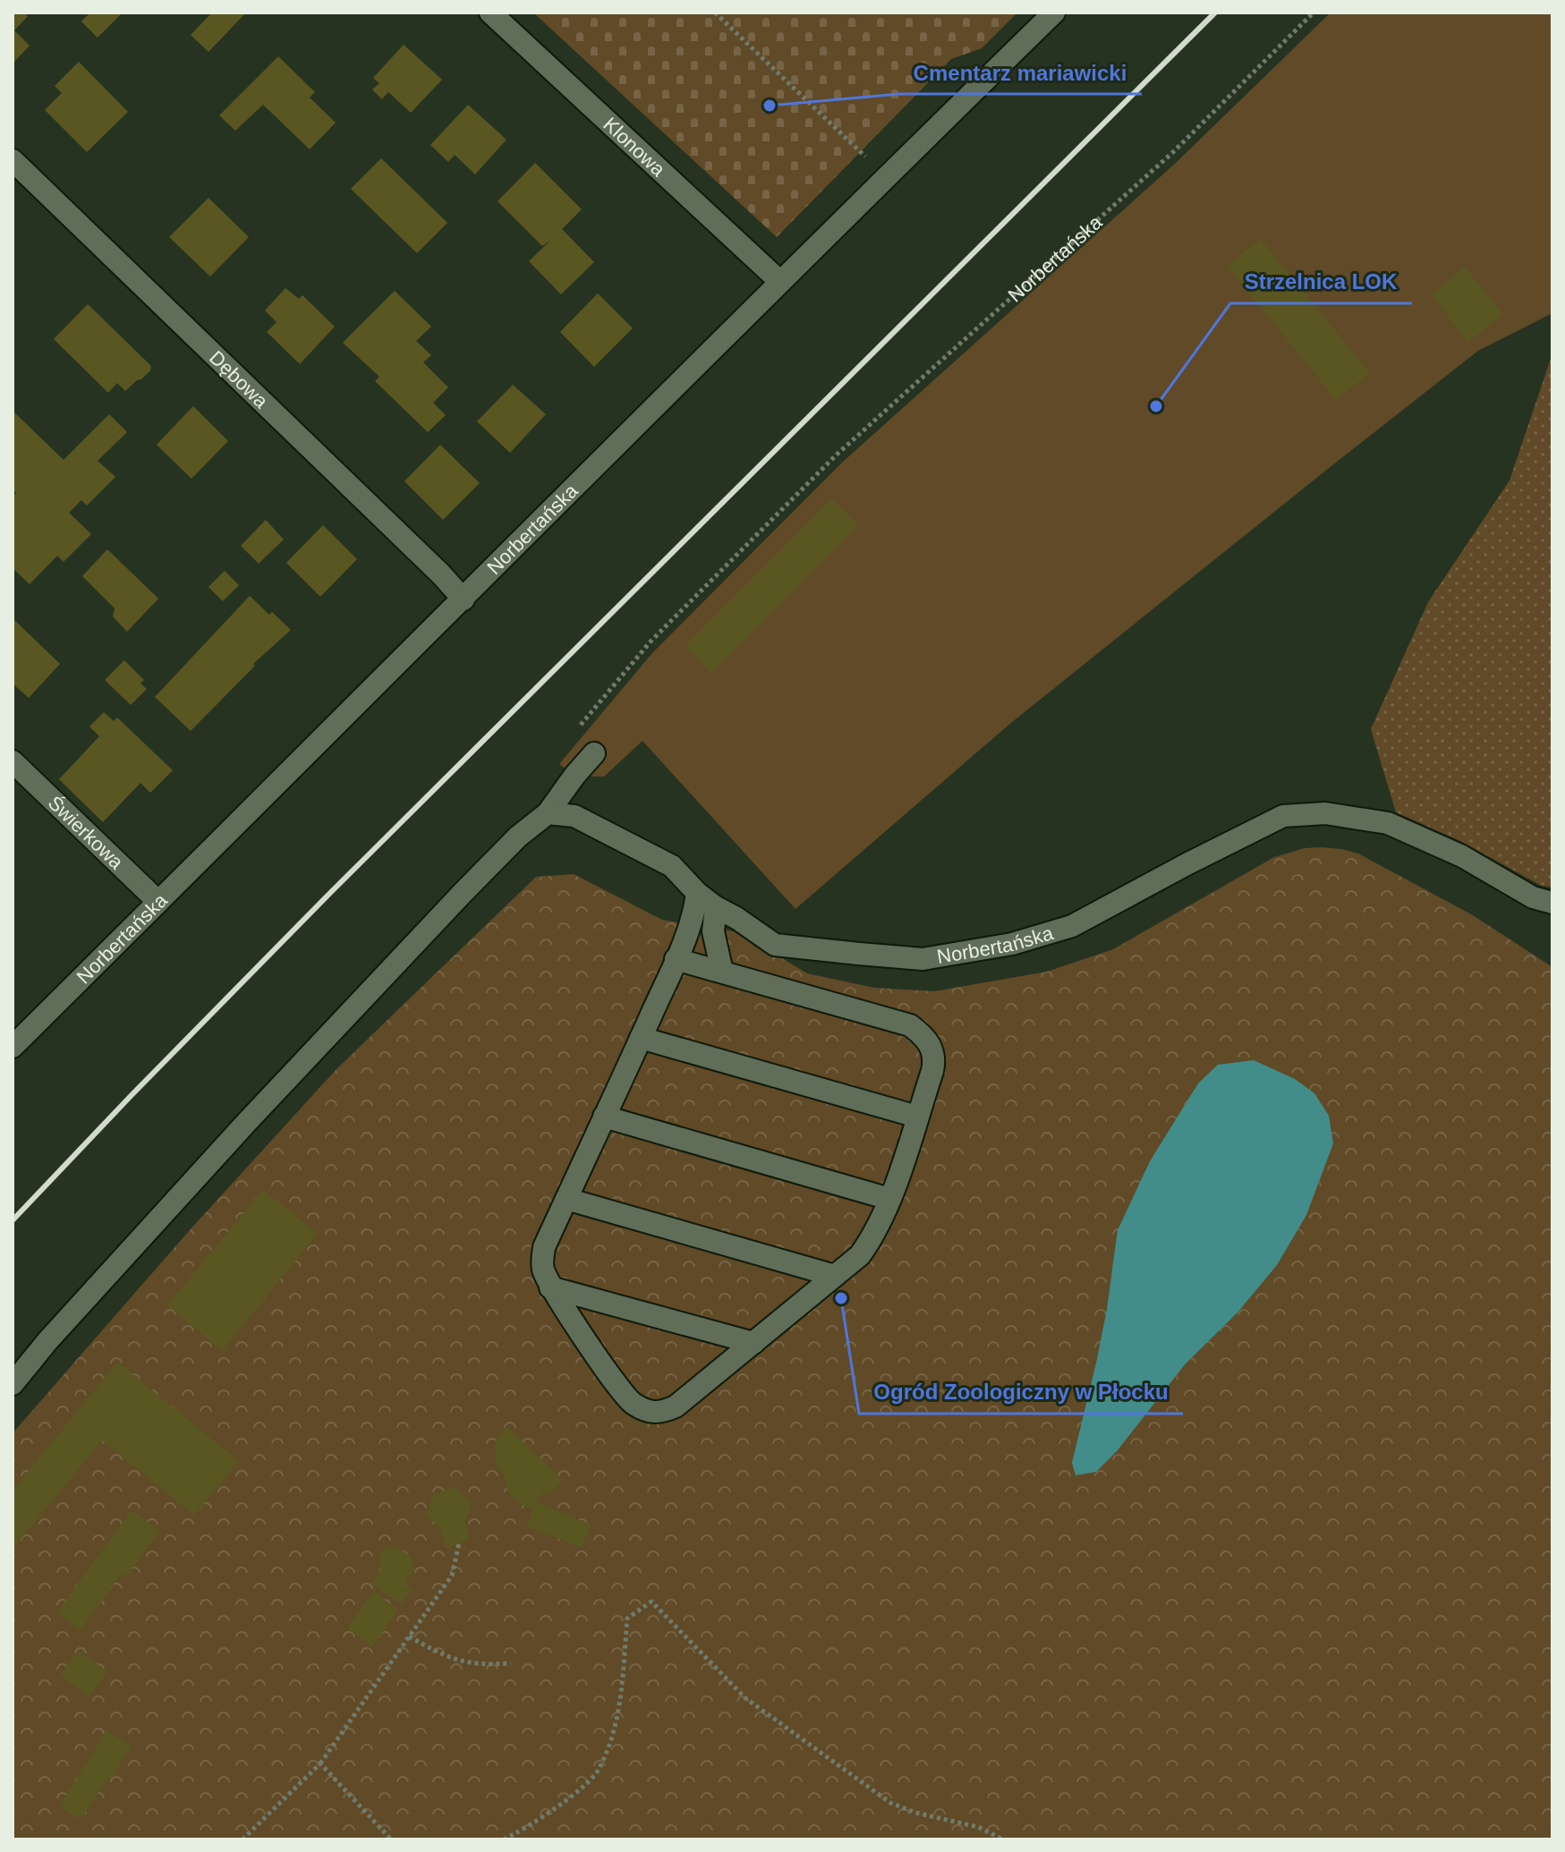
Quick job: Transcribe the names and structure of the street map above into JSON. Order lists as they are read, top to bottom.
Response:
{
  "streets": {
    "street": [
      "Klonowa",
      "Norbertańska",
      "Dębowa",
      "Świerkowa"
    ]
  },
  "crossings": [
    ["Klonowa", "Norbertańska"],
    ["Norbertańska", "Dębowa"],
    ["Norbertańska", "Świerkowa"]
  ],
  "places": ["Cmentarz mariawicki", "Strzelnica LOK", "Ogród Zoologiczny w Płocku"]
}
